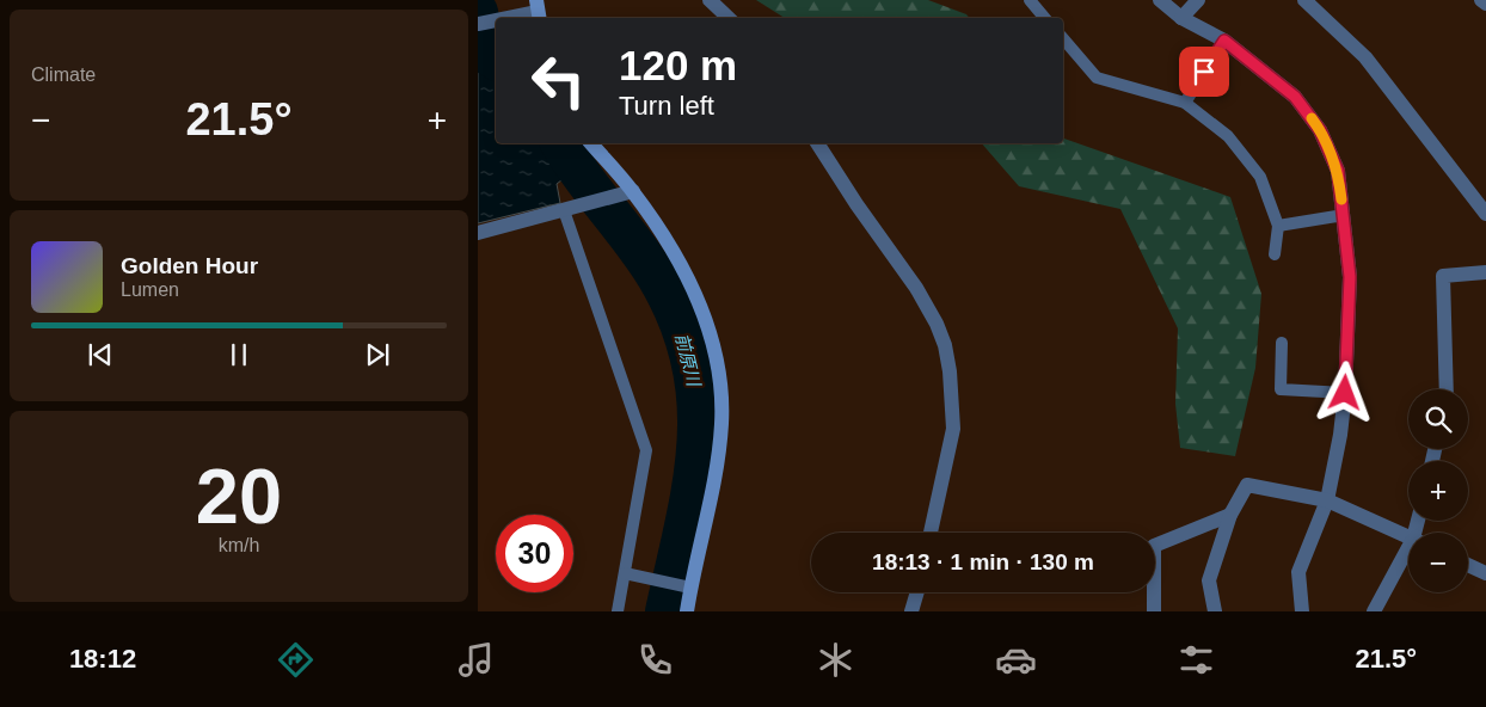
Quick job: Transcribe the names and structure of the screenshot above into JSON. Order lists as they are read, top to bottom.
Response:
{
  "water": ["前原川"],
  "page": {
    "tile": [
      "Climate",
      ["20", "km/h"]
    ],
    "turn": ["120 m", "Turn left"],
    "heat": ["−", "21.5°", "+"],
    "song": ["Golden Hour", "Lumen"],
    "map_buttons": ["+", "−"],
    "limit": "30",
    "trip": "18:13 · 1 min · 130 m",
    "tabs": ["18:12", "21.5°"]
  }
}
